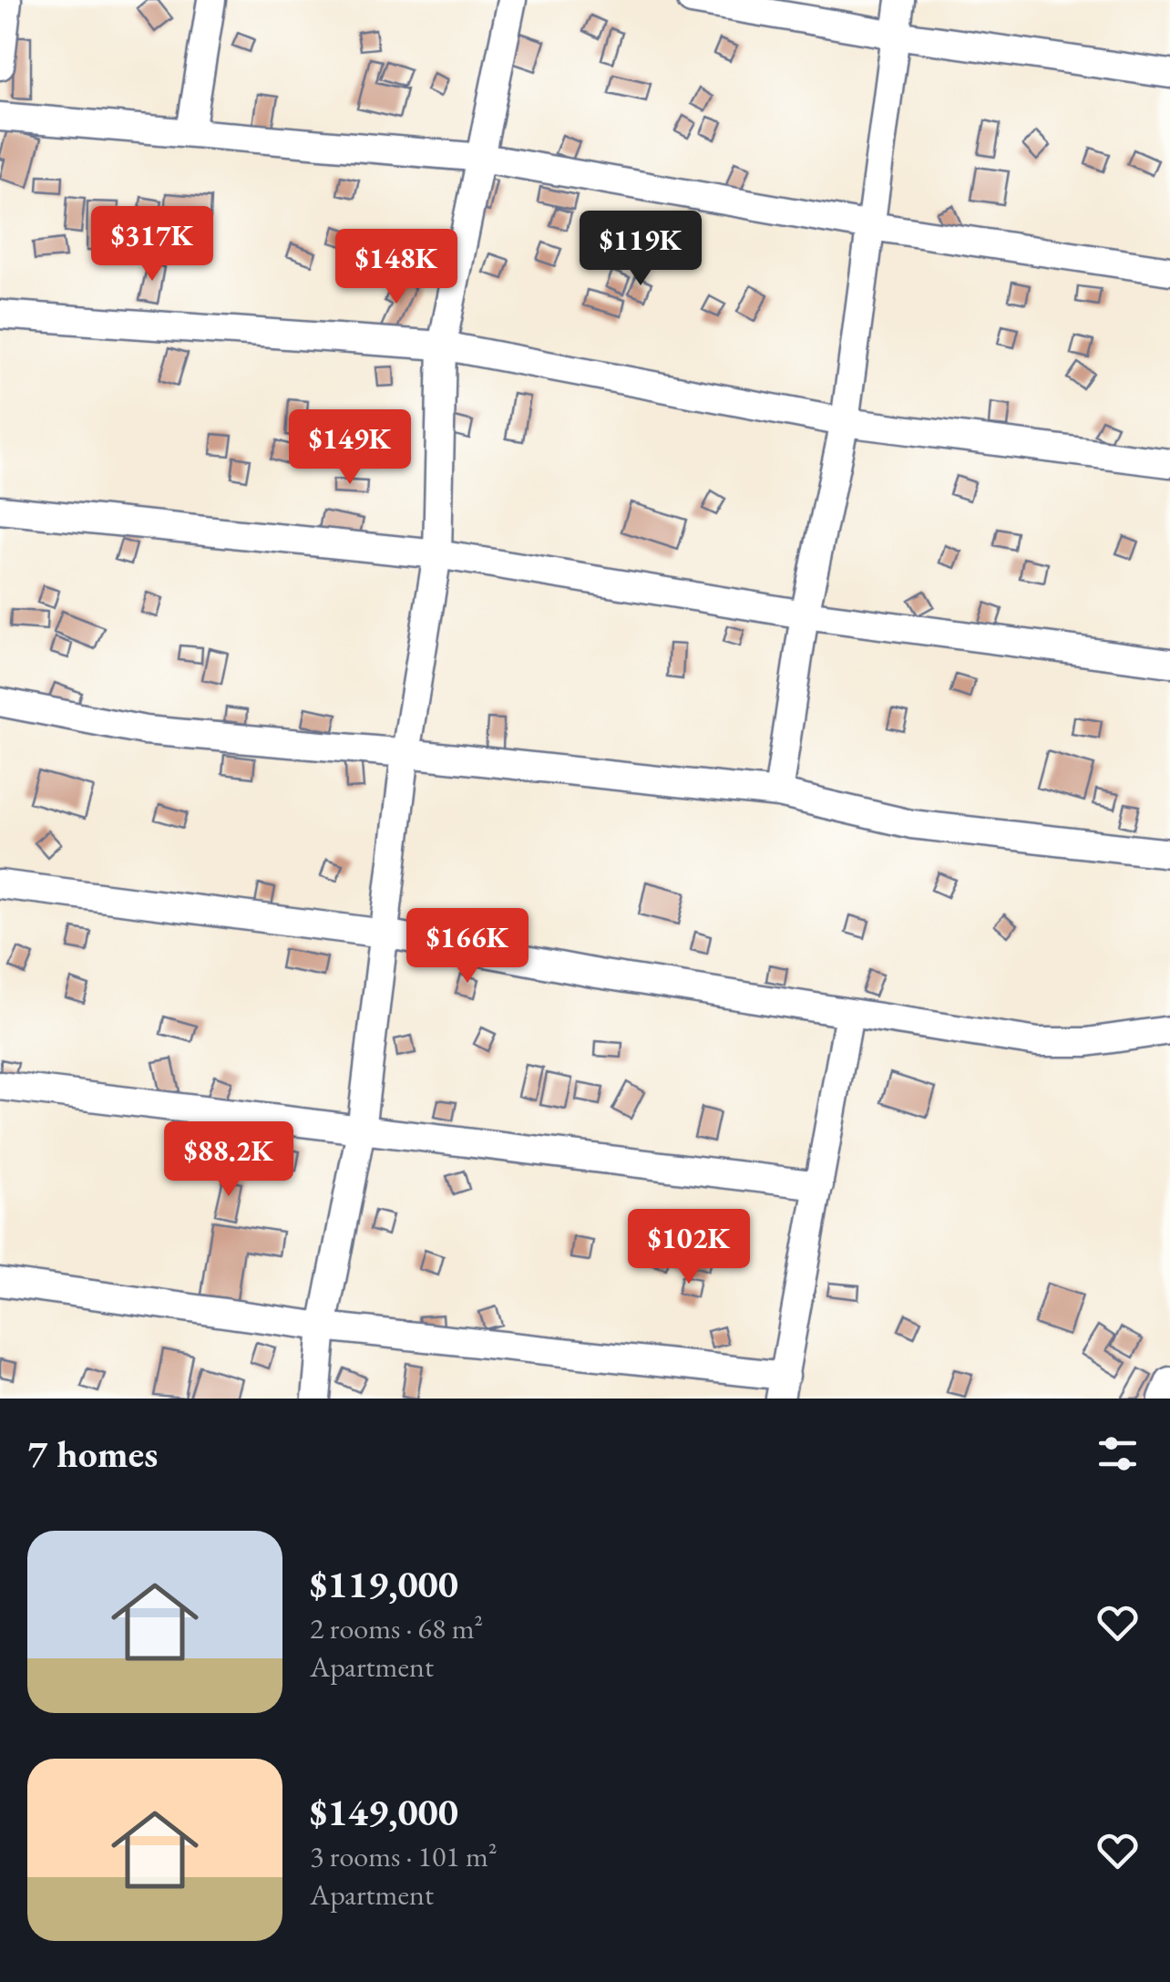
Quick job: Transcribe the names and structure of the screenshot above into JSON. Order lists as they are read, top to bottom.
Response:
{
  "page": {
    "price": [
      "$317K",
      "$119K",
      "$148K",
      "$149K",
      "$166K",
      "$88.2K",
      "$102K"
    ],
    "heading": "7 homes",
    "list": [
      {
        "name": "$119,000",
        "note": "2 rooms · 68 m² · Apartment"
      },
      {
        "name": "$149,000",
        "note": "3 rooms · 101 m² · Apartment"
      }
    ]
  }
}
